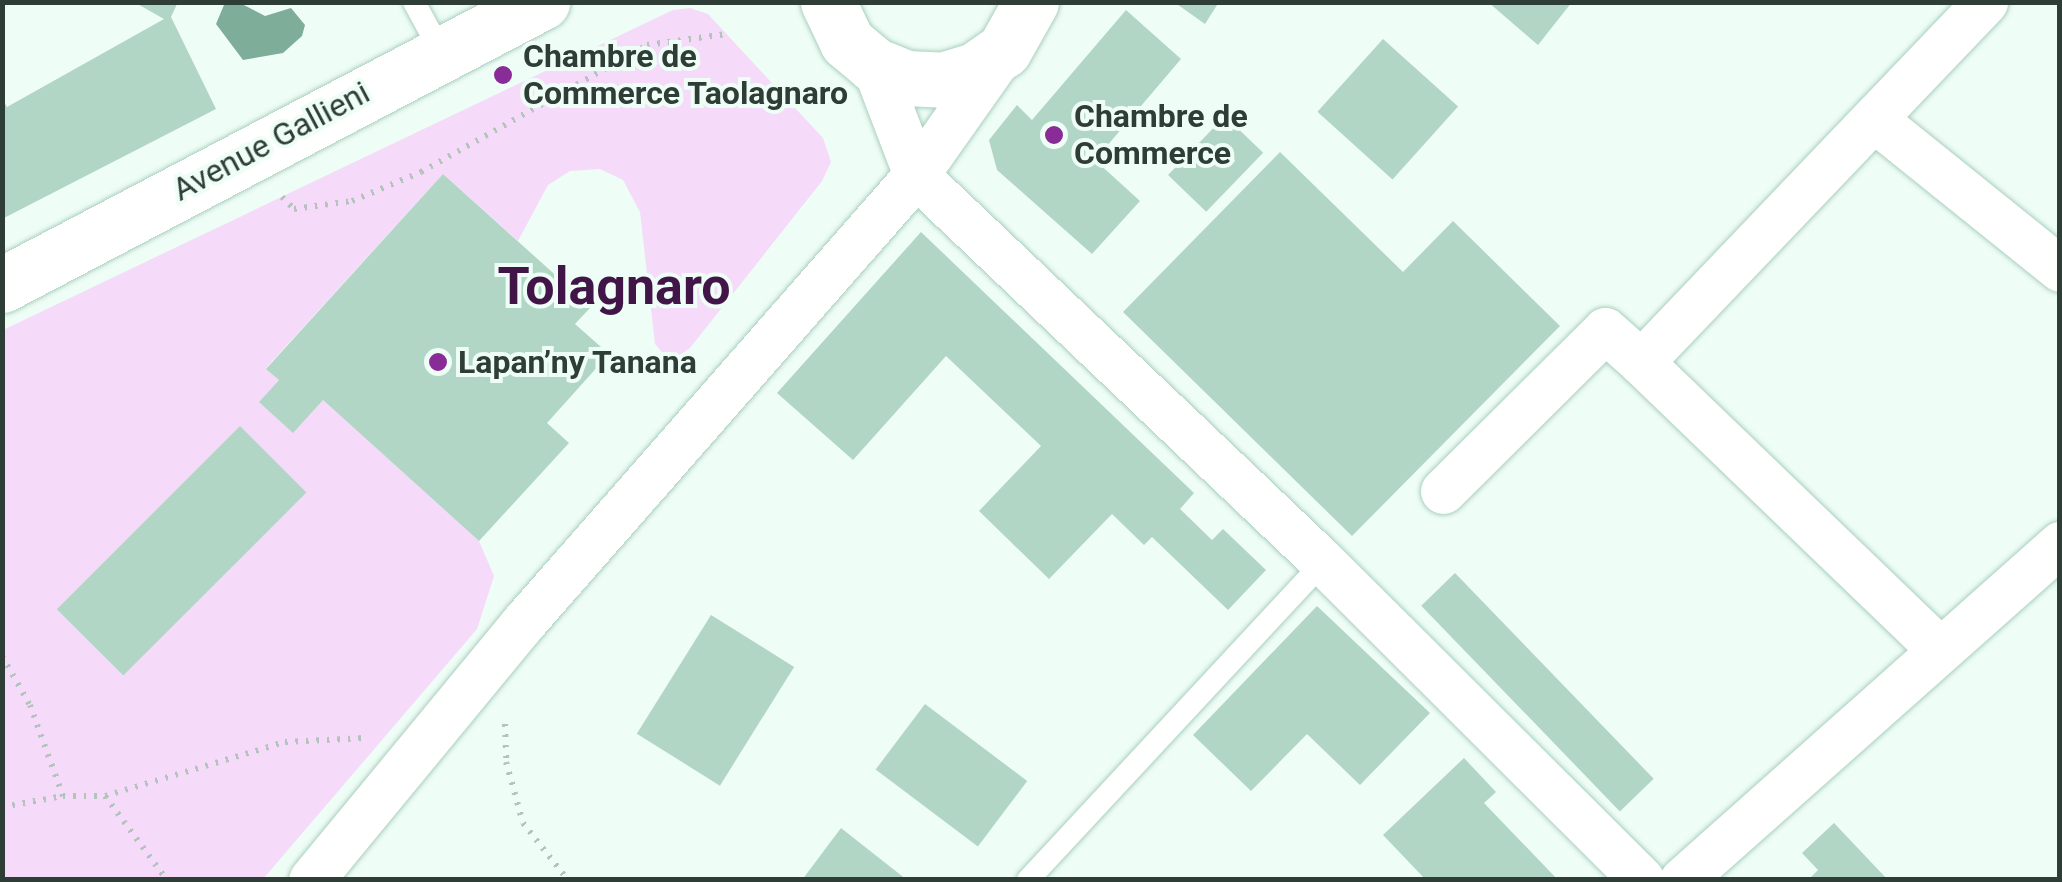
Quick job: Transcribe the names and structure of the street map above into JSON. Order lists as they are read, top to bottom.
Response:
{
  "streets": {
    "main road": ["Avenue Gallieni"]
  },
  "districts": ["Tolagnaro"],
  "places": ["Chambre de Commerce Taolagnaro", "Chambre de Commerce", "Lapan’ny Tanana"]
}
